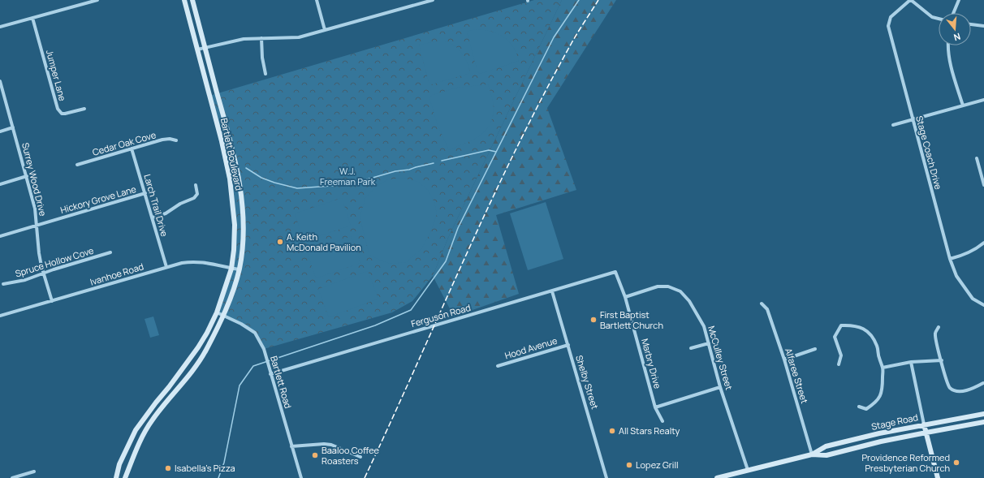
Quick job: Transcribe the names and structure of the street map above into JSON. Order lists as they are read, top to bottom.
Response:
{
  "streets": {
    "main road": ["Bartlett Boulevard", "Stage Road"],
    "street": [
      "Jumper Lane",
      "Cedar Oak Cove",
      "Stage Coach Drive",
      "Surrey Wood Drive",
      "Hickory Grove Lane",
      "Larch Trail Drive",
      "Spruce Hollow Cove",
      "Ivanhoe Road",
      "Ferguson Road",
      "Hood Avenue",
      "McCulley Street",
      "Marbry Drive",
      "Alfaree Street",
      "Bartlett Road",
      "Shelby Street"
    ]
  },
  "crossings": [
    ["Cedar Oak Cove", "Larch Trail Drive"],
    ["Bartlett Boulevard", "Ivanhoe Road"],
    ["Bartlett Boulevard", "Bartlett Road"],
    ["Surrey Wood Drive", "Hickory Grove Lane"],
    ["Surrey Wood Drive", "Spruce Hollow Cove"],
    ["Surrey Wood Drive", "Ivanhoe Road"],
    ["Hickory Grove Lane", "Larch Trail Drive"],
    ["Larch Trail Drive", "Ivanhoe Road"],
    ["Ferguson Road", "Marbry Drive"],
    ["Ferguson Road", "Bartlett Road"],
    ["Ferguson Road", "Shelby Street"],
    ["Hood Avenue", "Shelby Street"],
    ["McCulley Street", "Marbry Drive"],
    ["McCulley Street", "Stage Road"],
    ["Alfaree Street", "Stage Road"]
  ],
  "parks": ["W.J. Freeman Park"],
  "places": [
    "A. Keith McDonald Pavilion",
    "First Baptist Bartlett Church",
    "All Stars Realty",
    "Baaloo Coffee Roasters",
    "Providence Reformed Presbyterian Church",
    "Lopez Grill",
    "Isabella's Pizza"
  ],
  "north": "bottom"
}
